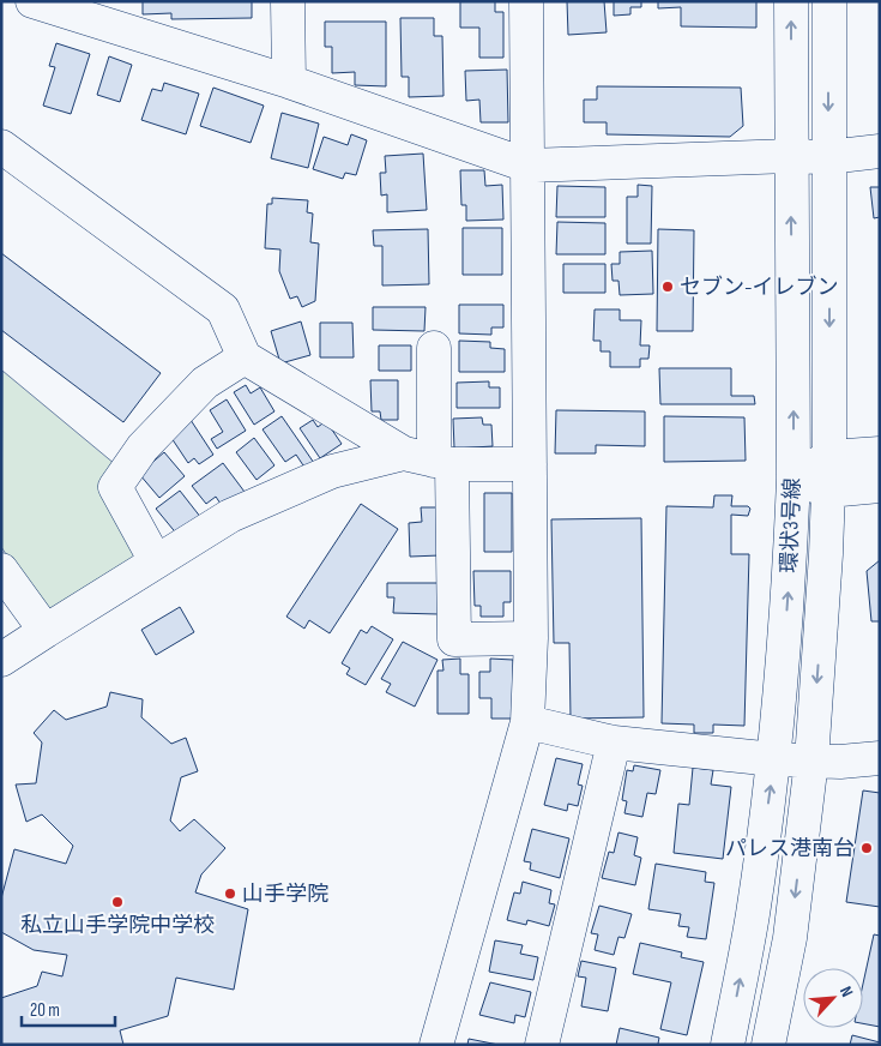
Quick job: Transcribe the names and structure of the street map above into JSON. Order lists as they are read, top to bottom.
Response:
{
  "streets": {
    "street": ["環状3号線"]
  },
  "places": [
    "セブン-イレブン",
    "パレス港南台",
    "山手学院",
    "私立山手学院中学校"
  ],
  "scale_bar": "20 m",
  "north": "top right"
}
